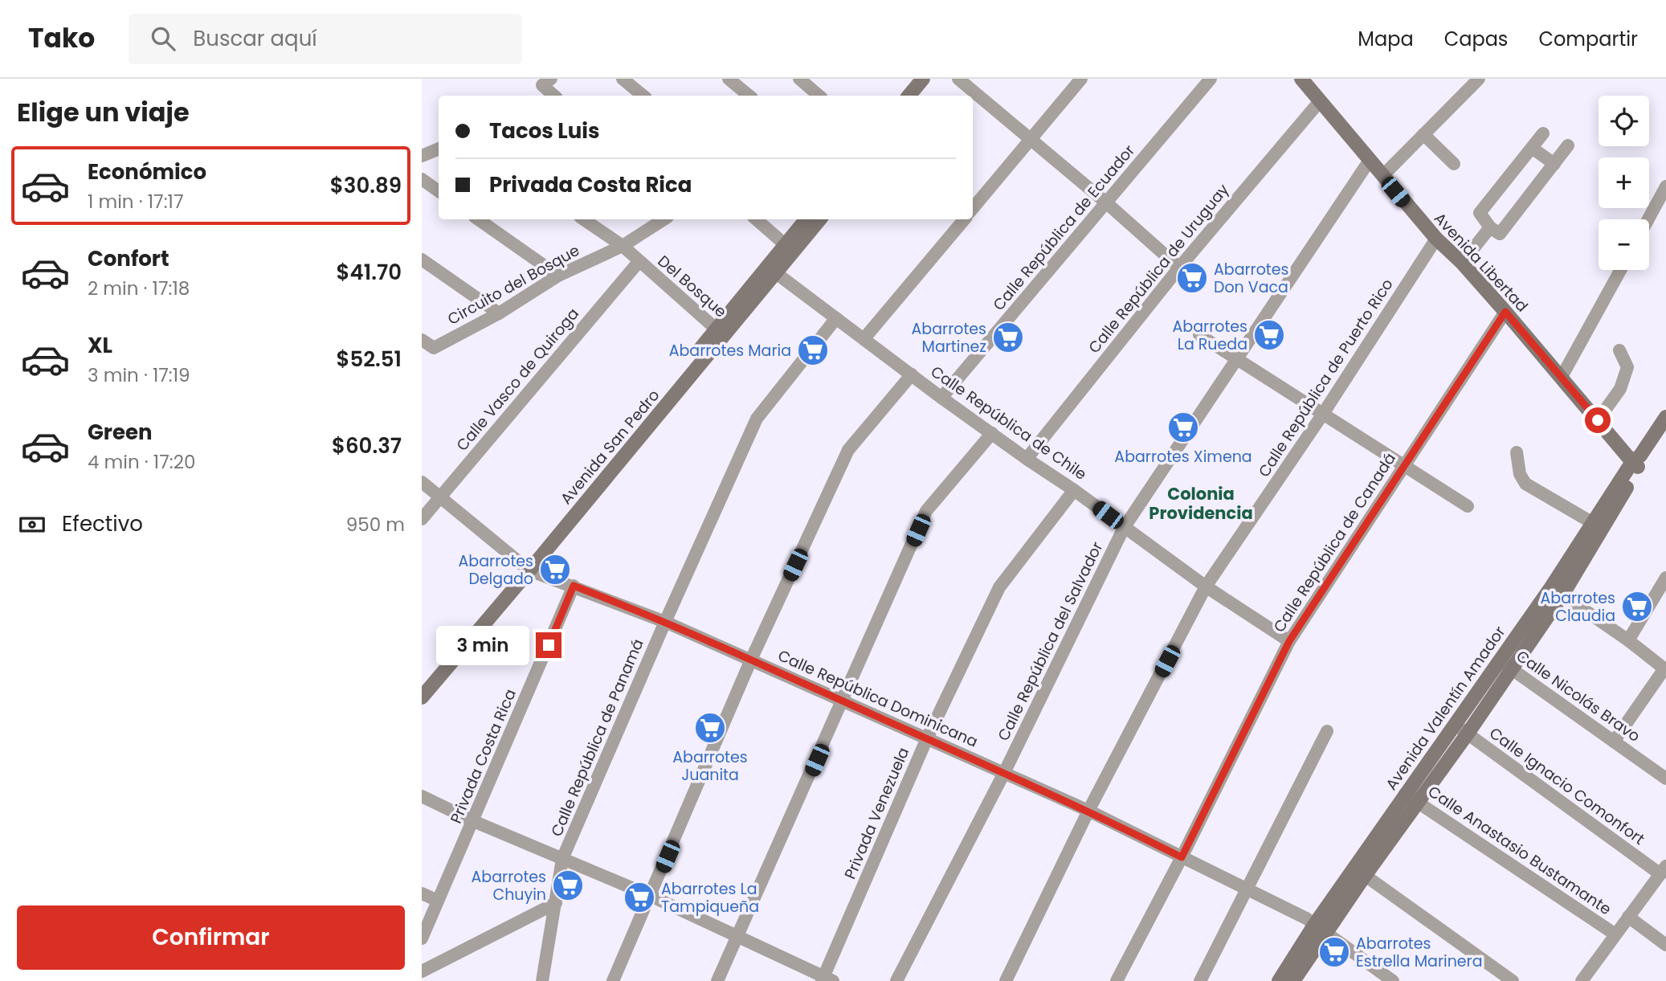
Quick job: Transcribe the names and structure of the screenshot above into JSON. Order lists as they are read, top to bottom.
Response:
{
  "streets": {
    "main road": ["Avenida Libertad", "Avenida San Pedro", "Avenida Valentín Amador"],
    "street": [
      "Calle República de Ecuador",
      "Calle República de Uruguay",
      "Circuito del Bosque",
      "Del Bosque",
      "Calle República de Puerto Rico",
      "Calle Vasco de Quiroga",
      "Calle República de Chile",
      "Calle República de Canadá",
      "Calle República del Salvador",
      "Calle Nicolás Bravo",
      "Calle República Dominicana",
      "Calle República de Panamá",
      "Privada Costa Rica",
      "Calle Ignacio Comonfort",
      "Privada Venezuela",
      "Calle Anastasio Bustamante"
    ]
  },
  "crossings": [
    ["Calle República de Ecuador", "Calle República de Chile"],
    ["Avenida Libertad", "Calle República de Uruguay"],
    ["Avenida Libertad", "Calle República de Puerto Rico"],
    ["Avenida Libertad", "Calle República de Canadá"],
    ["Avenida Libertad", "Calle República del Salvador"],
    ["Avenida Libertad", "Avenida Valentín Amador"],
    ["Calle República de Uruguay", "Calle República de Chile"],
    ["Del Bosque", "Calle Vasco de Quiroga"],
    ["Del Bosque", "Avenida San Pedro"],
    ["Calle República de Puerto Rico", "Calle República de Chile"],
    ["Calle República de Puerto Rico", "Calle República Dominicana"],
    ["Calle República de Chile", "Avenida San Pedro"],
    ["Calle República de Chile", "Calle República de Canadá"],
    ["Calle República de Chile", "Calle República del Salvador"],
    ["Calle República de Chile", "Calle República de Panamá"],
    ["Calle República de Chile", "Privada Venezuela"],
    ["Avenida San Pedro", "Calle República Dominicana"],
    ["Calle República de Canadá", "Calle República Dominicana"],
    ["Calle República del Salvador", "Calle República Dominicana"],
    ["Calle Nicolás Bravo", "Avenida Valentín Amador"],
    ["Calle República Dominicana", "Avenida Valentín Amador"],
    ["Calle República Dominicana", "Calle República de Panamá"],
    ["Calle República Dominicana", "Privada Costa Rica"],
    ["Calle República Dominicana", "Privada Venezuela"],
    ["Avenida Valentín Amador", "Calle Ignacio Comonfort"],
    ["Avenida Valentín Amador", "Calle Anastasio Bustamante"]
  ],
  "districts": ["Colonia Providencia"],
  "places": {
    "supermarket": [
      "Abarrotes Don Vaca",
      "Abarrotes La Rueda",
      "Abarrotes Martinez",
      "Abarrotes Maria",
      "Abarrotes Ximena",
      "Abarrotes Delgado",
      "Abarrotes Claudia",
      "Abarrotes Juanita",
      "Abarrotes Chuyin",
      "Abarrotes La Tampiqueña",
      "Abarrotes Estrella Marinera"
    ]
  },
  "page": {
    "header": "Tako",
    "search": "Buscar aquí",
    "nav": ["Mapa", "Capas", "Compartir"],
    "heading": "Elige un viaje",
    "map_buttons": ["+", "−"],
    "banner": ["Tacos Luis", "Privada Costa Rica"],
    "list": [
      {
        "name": "Económico",
        "note": "1 min · 17:17",
        "value": "$30.89"
      },
      {
        "name": "Confort",
        "note": "2 min · 17:18",
        "value": "$41.70"
      },
      {
        "name": "XL",
        "note": "3 min · 17:19",
        "value": "$52.51"
      },
      {
        "name": "Green",
        "note": "4 min · 17:20",
        "value": "$60.37"
      }
    ],
    "pay": ["Efectivo", "950 m"],
    "bubble": "3 min",
    "buttons": "Confirmar"
  }
}
